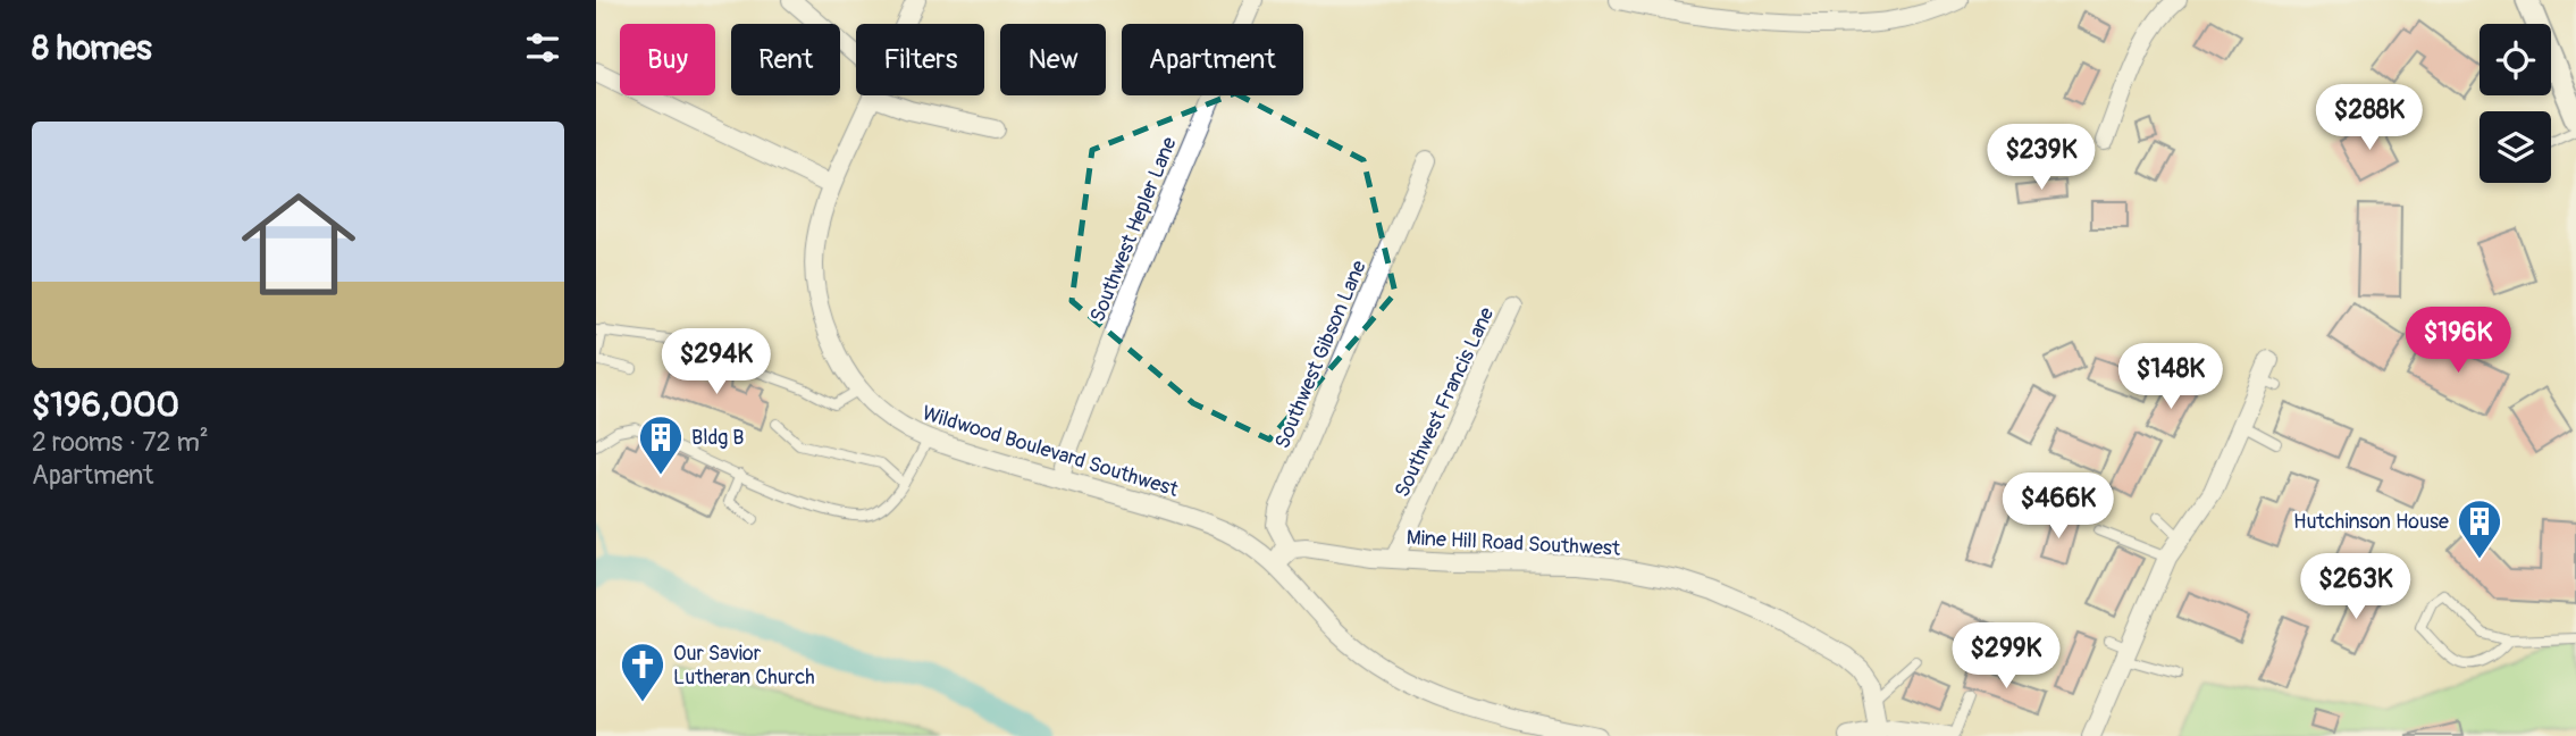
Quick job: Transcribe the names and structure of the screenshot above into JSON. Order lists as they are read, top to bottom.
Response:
{
  "streets": {
    "street": [
      "Southwest Hepler Lane",
      "Southwest Gibson Lane",
      "Southwest Francis Lane",
      "Wildwood Boulevard Southwest",
      "Mine Hill Road Southwest"
    ]
  },
  "crossings": [
    ["Southwest Hepler Lane", "Wildwood Boulevard Southwest"],
    ["Southwest Gibson Lane", "Wildwood Boulevard Southwest"],
    ["Southwest Gibson Lane", "Mine Hill Road Southwest"],
    ["Southwest Francis Lane", "Mine Hill Road Southwest"],
    ["Wildwood Boulevard Southwest", "Mine Hill Road Southwest"]
  ],
  "places": {
    "building": ["Bldg B", "Hutchinson House"],
    "church": ["Our Savior Lutheran Church"]
  },
  "page": {
    "heading": "8 homes",
    "chip": [
      "Buy",
      "Rent",
      "Filters",
      "New",
      "Apartment"
    ],
    "price": [
      "$288K",
      "$239K",
      "$196K",
      "$294K",
      "$148K",
      "$466K",
      "$263K",
      "$299K"
    ],
    "list": [
      {
        "name": "$196,000",
        "note": "2 rooms · 72 m² · Apartment"
      }
    ]
  }
}
